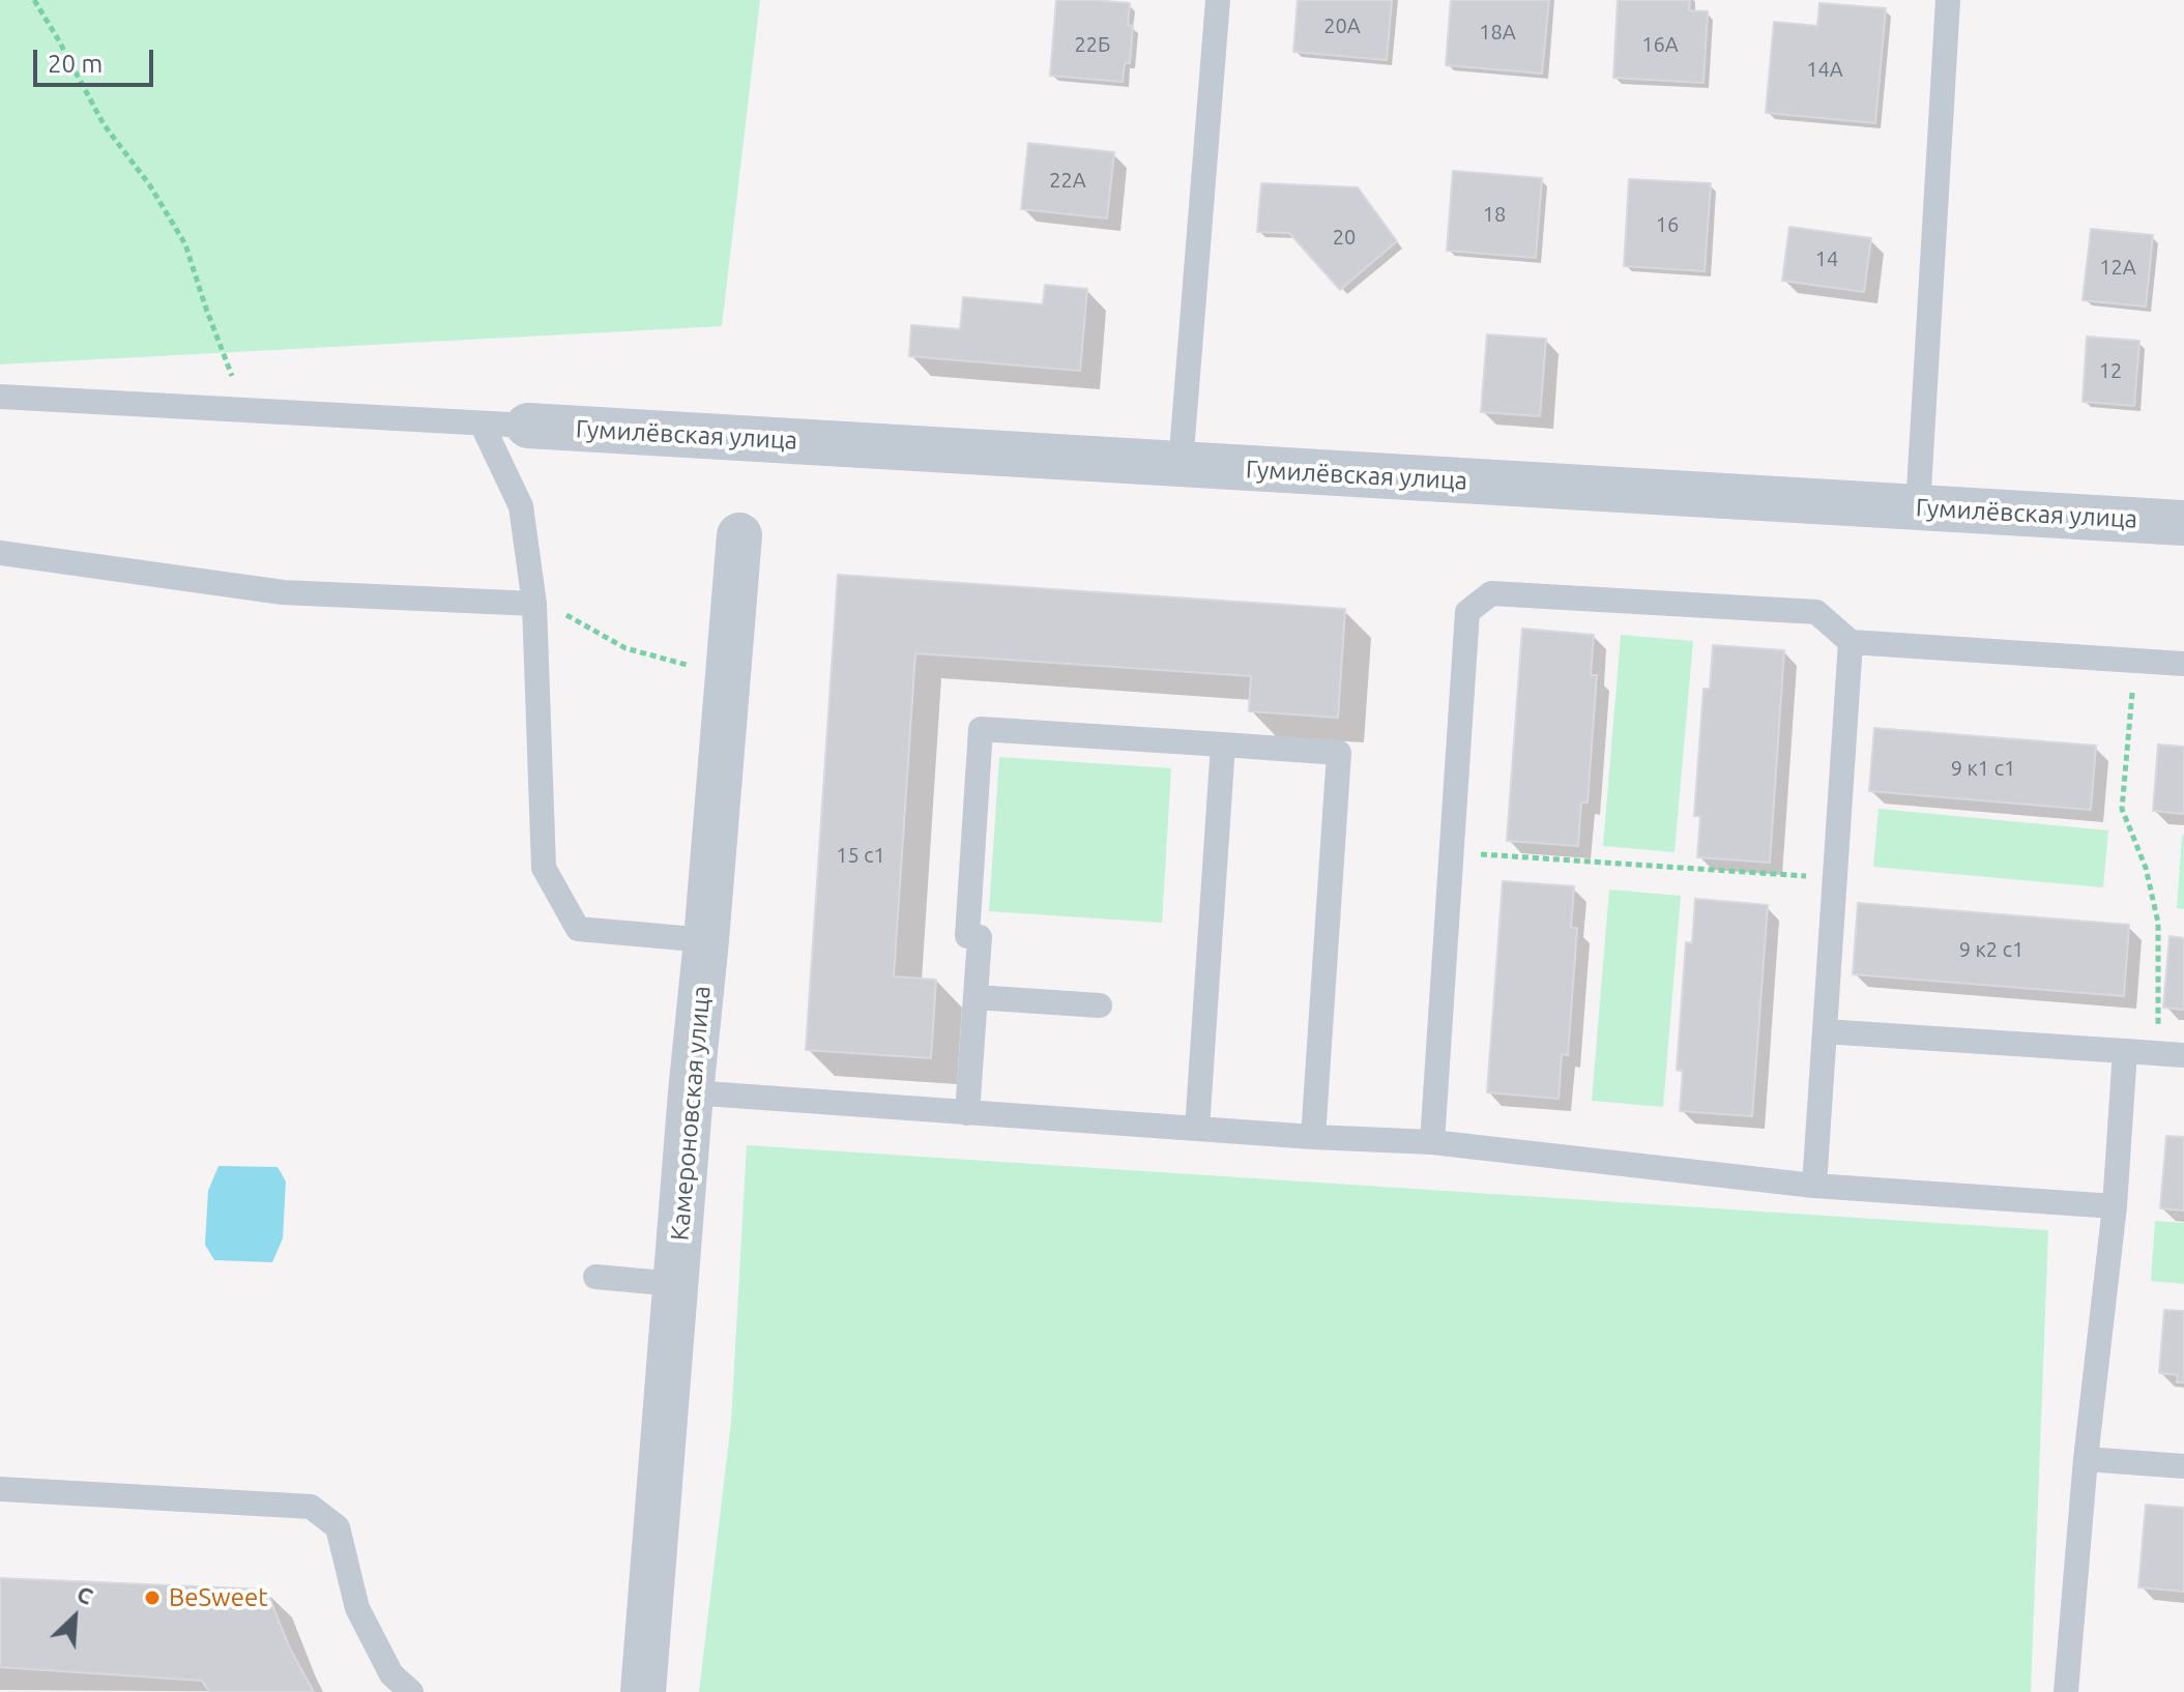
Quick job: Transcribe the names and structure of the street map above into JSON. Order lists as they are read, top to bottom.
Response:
{
  "streets": {
    "street": ["Гумилёвская улица", "Камероновская улица"]
  },
  "places": ["BeSweet"],
  "house_numbers": [
    "20А",
    "18А",
    "22Б",
    "16А",
    "14А",
    "22А",
    "18",
    "16",
    "20",
    "14",
    "12А",
    "12",
    "9 к1 с1",
    "15 с1",
    "9 к2 c1"
  ],
  "scale_bar": "20 m",
  "north": "top right"
}
